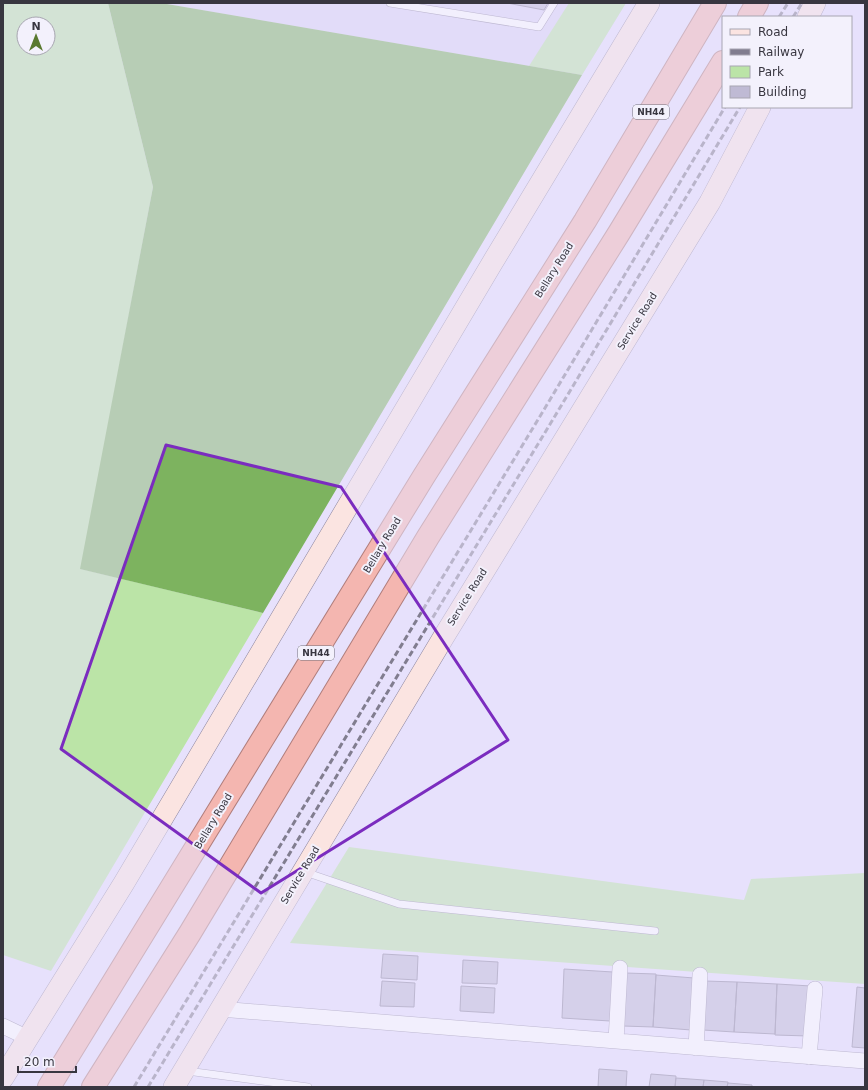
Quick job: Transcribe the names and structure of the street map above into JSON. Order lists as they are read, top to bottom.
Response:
{
  "streets": {
    "highway": ["NH44", "Bellary Road"],
    "main road": ["Service Road"]
  },
  "legend": [
    "Road",
    "Railway",
    "Park",
    "Building"
  ],
  "scale_bar": "20 m",
  "north": "top"
}
